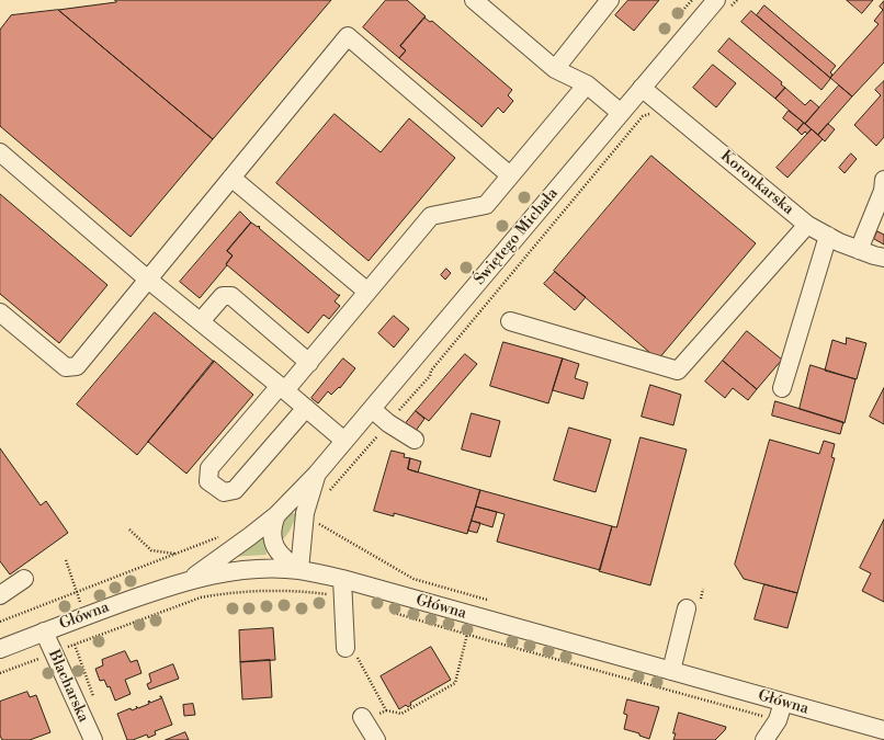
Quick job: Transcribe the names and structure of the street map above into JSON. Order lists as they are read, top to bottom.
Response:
{
  "streets": {
    "street": [
      "Koronkarska",
      "Świętego Michała",
      "Główna",
      "Blacharska"
    ]
  },
  "crossings": [
    ["Koronkarska", "Świętego Michała"],
    ["Świętego Michała", "Główna"],
    ["Główna", "Blacharska"]
  ]
}
